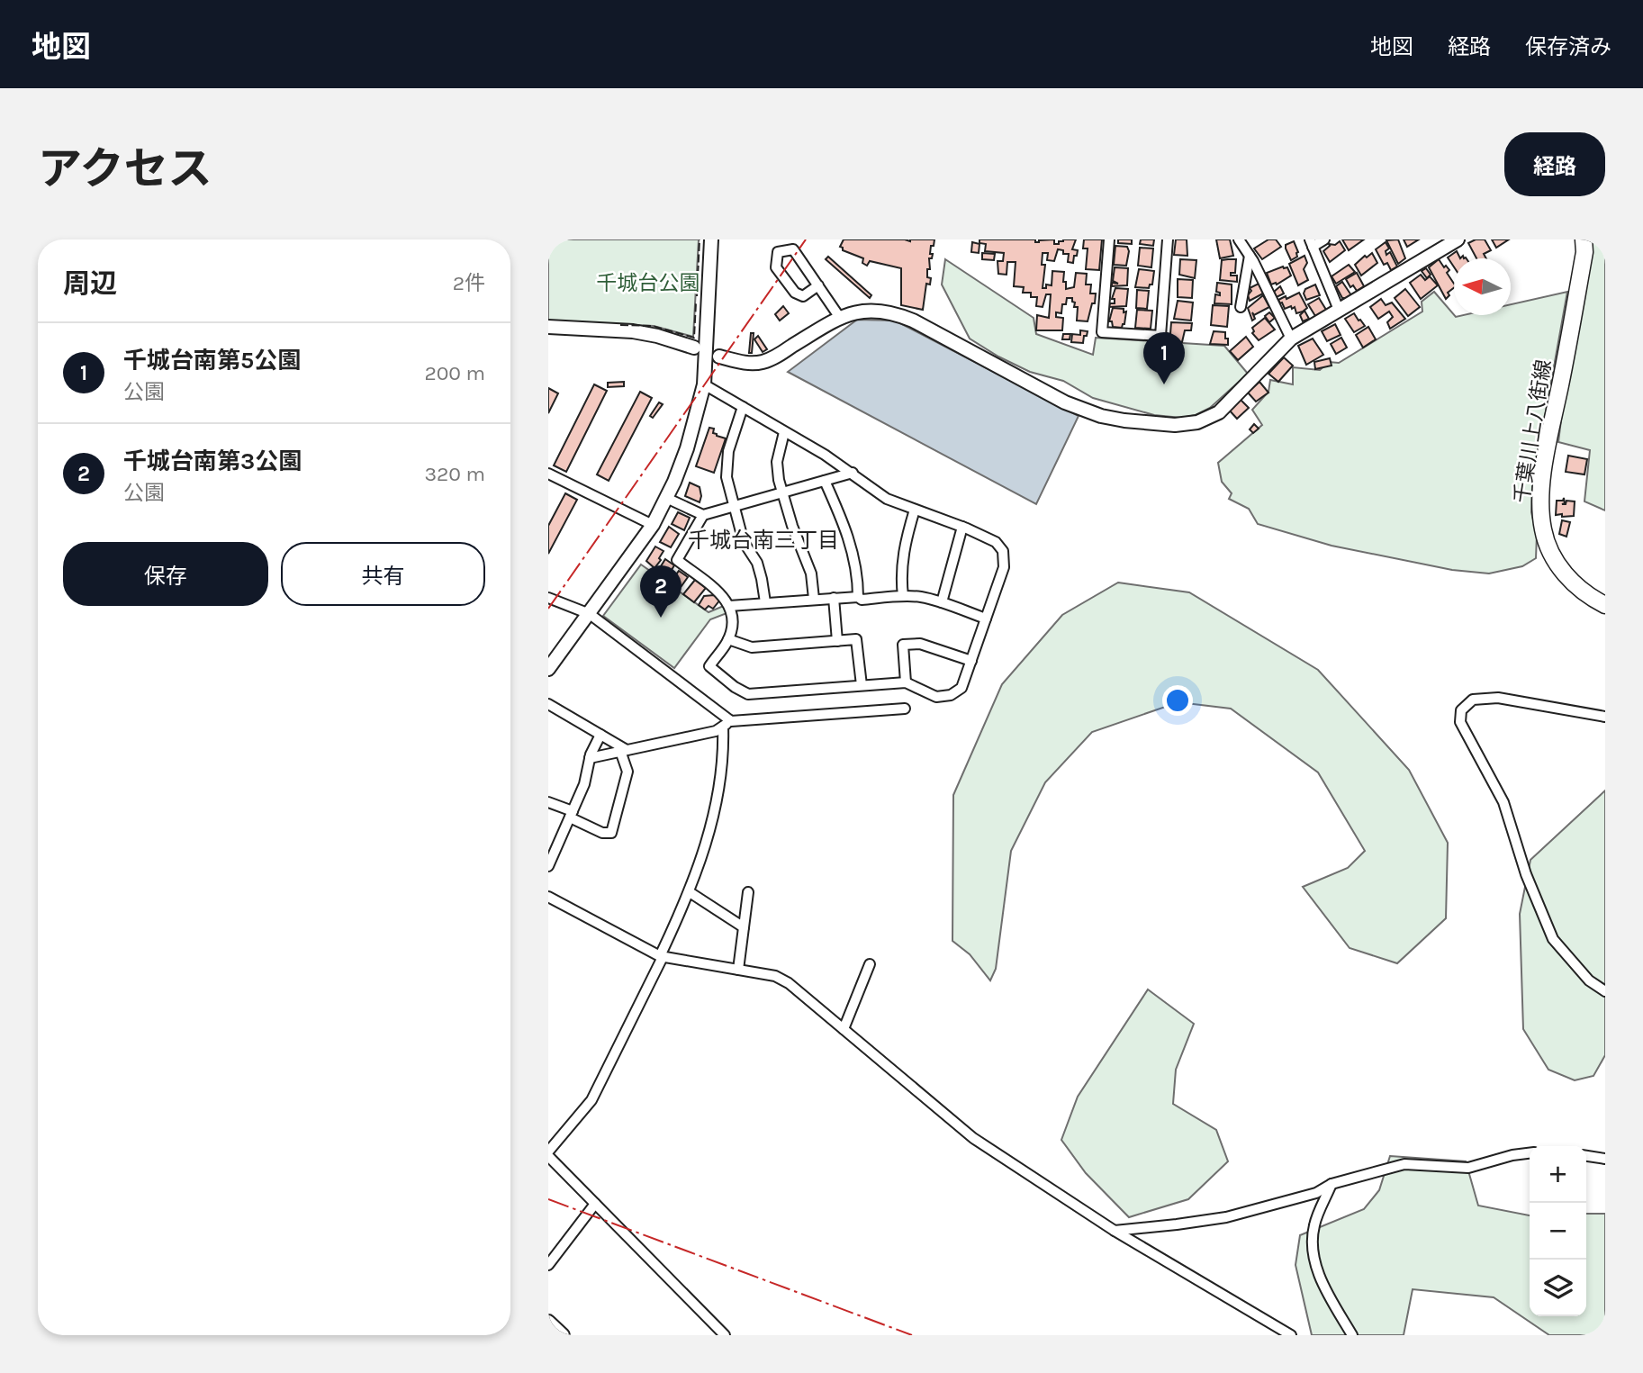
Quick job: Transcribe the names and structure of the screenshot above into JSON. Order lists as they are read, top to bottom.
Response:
{
  "streets": {
    "main road": ["千葉川上八街線"]
  },
  "districts": ["千城台南三丁目"],
  "parks": ["千城台公園"],
  "north": "left",
  "page": {
    "header": "地図",
    "nav": ["地図", "経路", "保存済み"],
    "title": "アクセス",
    "buttons": [
      "経路",
      ["保存", "共有"]
    ],
    "heading": ["周辺", "2件"],
    "list": [
      {
        "mark": "1",
        "name": "千城台南第5公園",
        "note": "公園",
        "value": "200 m"
      },
      {
        "mark": "2",
        "name": "千城台南第3公園",
        "note": "公園",
        "value": "320 m"
      }
    ],
    "pins": ["1", "2"],
    "map_buttons": ["+", "−"]
  }
}
